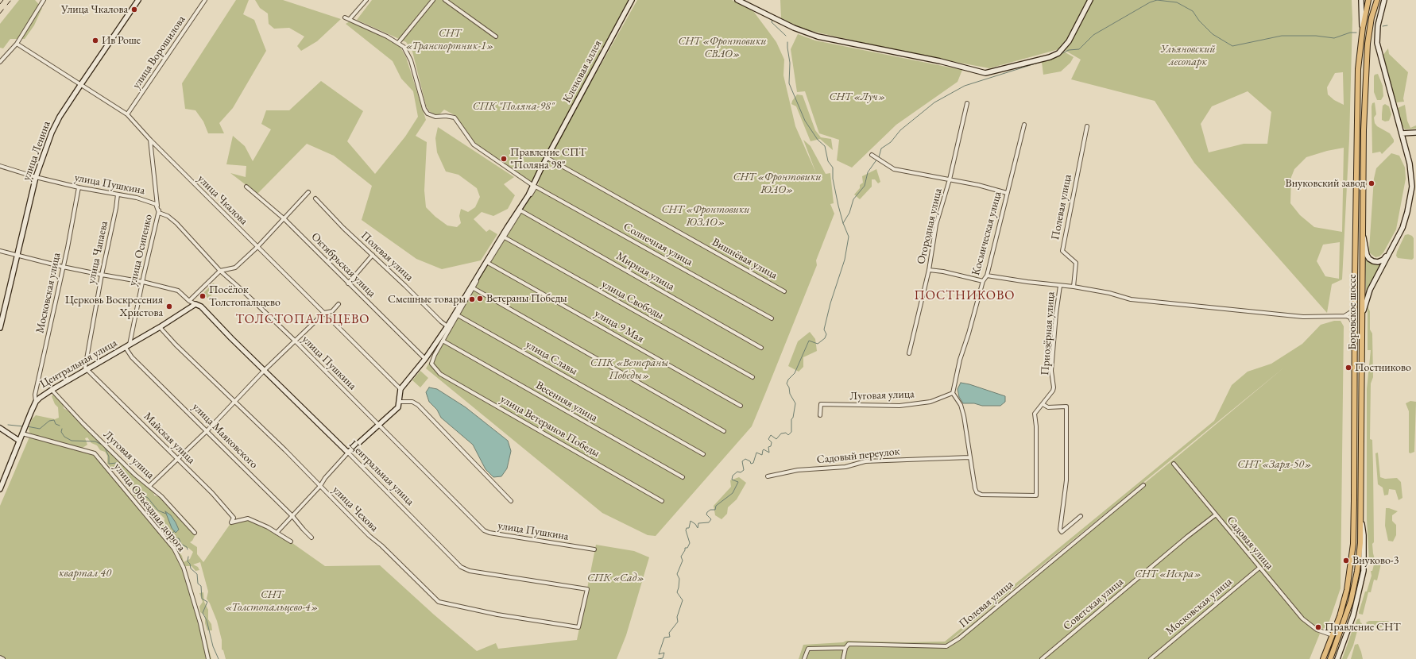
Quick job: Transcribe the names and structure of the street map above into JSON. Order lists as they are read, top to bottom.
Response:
{
  "streets": {
    "main road": ["Боровское шоссе"],
    "street": [
      "улица Ворошилова",
      "Кленовая аллея",
      "улица Ленина",
      "улица Пушкина",
      "улица Чкалова",
      "Полевая улица",
      "Огородная улица",
      "Космическая улица",
      "Солнечная улица",
      "улица Осипенко",
      "улица Чапаева",
      "Вишнёвая улица",
      "Октябрьская улица",
      "Мирная улица",
      "Московская улица",
      "улица Свободы",
      "улица 9 Мая",
      "Приозёрная улица",
      "улица Славы",
      "Центральная улица",
      "Луговая улица",
      "Весенняя улица",
      "улица Ветеранов Победы",
      "улица Маяковского",
      "Майская улица",
      "Садовый переулок",
      "улица Объездная дорога",
      "улица Чехова",
      "Садовая улица",
      "Советская улица"
    ]
  },
  "crossings": [
    ["улица Ворошилова", "улица Чкалова"],
    ["Кленовая аллея", "улица Чкалова"],
    ["Кленовая аллея", "Полевая улица"],
    ["Кленовая аллея", "Солнечная улица"],
    ["Кленовая аллея", "Вишнёвая улица"],
    ["Кленовая аллея", "Октябрьская улица"],
    ["улица Ленина", "улица Пушкина"],
    ["улица Ленина", "улица Чкалова"],
    ["улица Ленина", "Центральная улица"],
    ["улица Пушкина", "улица Осипенко"],
    ["улица Пушкина", "улица Чапаева"],
    ["улица Пушкина", "Московская улица"],
    ["улица Чкалова", "улица Осипенко"],
    ["Космическая улица", "Луговая улица"],
    ["улица Осипенко", "Центральная улица"],
    ["улица Осипенко", "улица Маяковского"],
    ["улица Чапаева", "Центральная улица"],
    ["улица Чапаева", "Майская улица"],
    ["Московская улица", "Центральная улица"],
    ["Московская улица", "Садовая улица"],
    ["Боровское шоссе", "Садовая улица"],
    ["Приозёрная улица", "Садовый переулок"],
    ["Центральная улица", "Луговая улица"],
    ["Центральная улица", "улица Маяковского"],
    ["Центральная улица", "Майская улица"],
    ["Центральная улица", "улица Объездная дорога"],
    ["Центральная улица", "улица Чехова"],
    ["Весенняя улица", "улица Ветеранов Победы"],
    ["Садовая улица", "Советская улица"]
  ],
  "districts": ["ПОСТНИКОВО", "ТОЛСТОПАЛЬЦЕВО"],
  "parks": [
    "СНТ «Транспортник-1»",
    "СНТ «Фронтовики СВАО»",
    "Ульяновский лесопарк",
    "СНТ «Луч»",
    "СПК \"Поляна-98\"",
    "СНТ «Фронтовики ЮАО»",
    "СНТ «Фронтовики ЮЗАО»",
    "СПК «Ветераны Победы»",
    "СНТ «Заря-50»",
    "квартал 40",
    "СНТ «Искра»",
    "СПК «Сад»",
    "СНТ «Толстопальцево-4»"
  ],
  "places": [
    "Улица Чкалова",
    "Ив Роше",
    "Правление СПТ \"Поляна 98\"",
    "Внуковский завод",
    "Посёлок Толстопальцево",
    "Ветераны Победы",
    "Смешные товары",
    "Церковь Воскресения Христова",
    "Постниково",
    "Внуково-3",
    "Правление СНТ"
  ]
}
